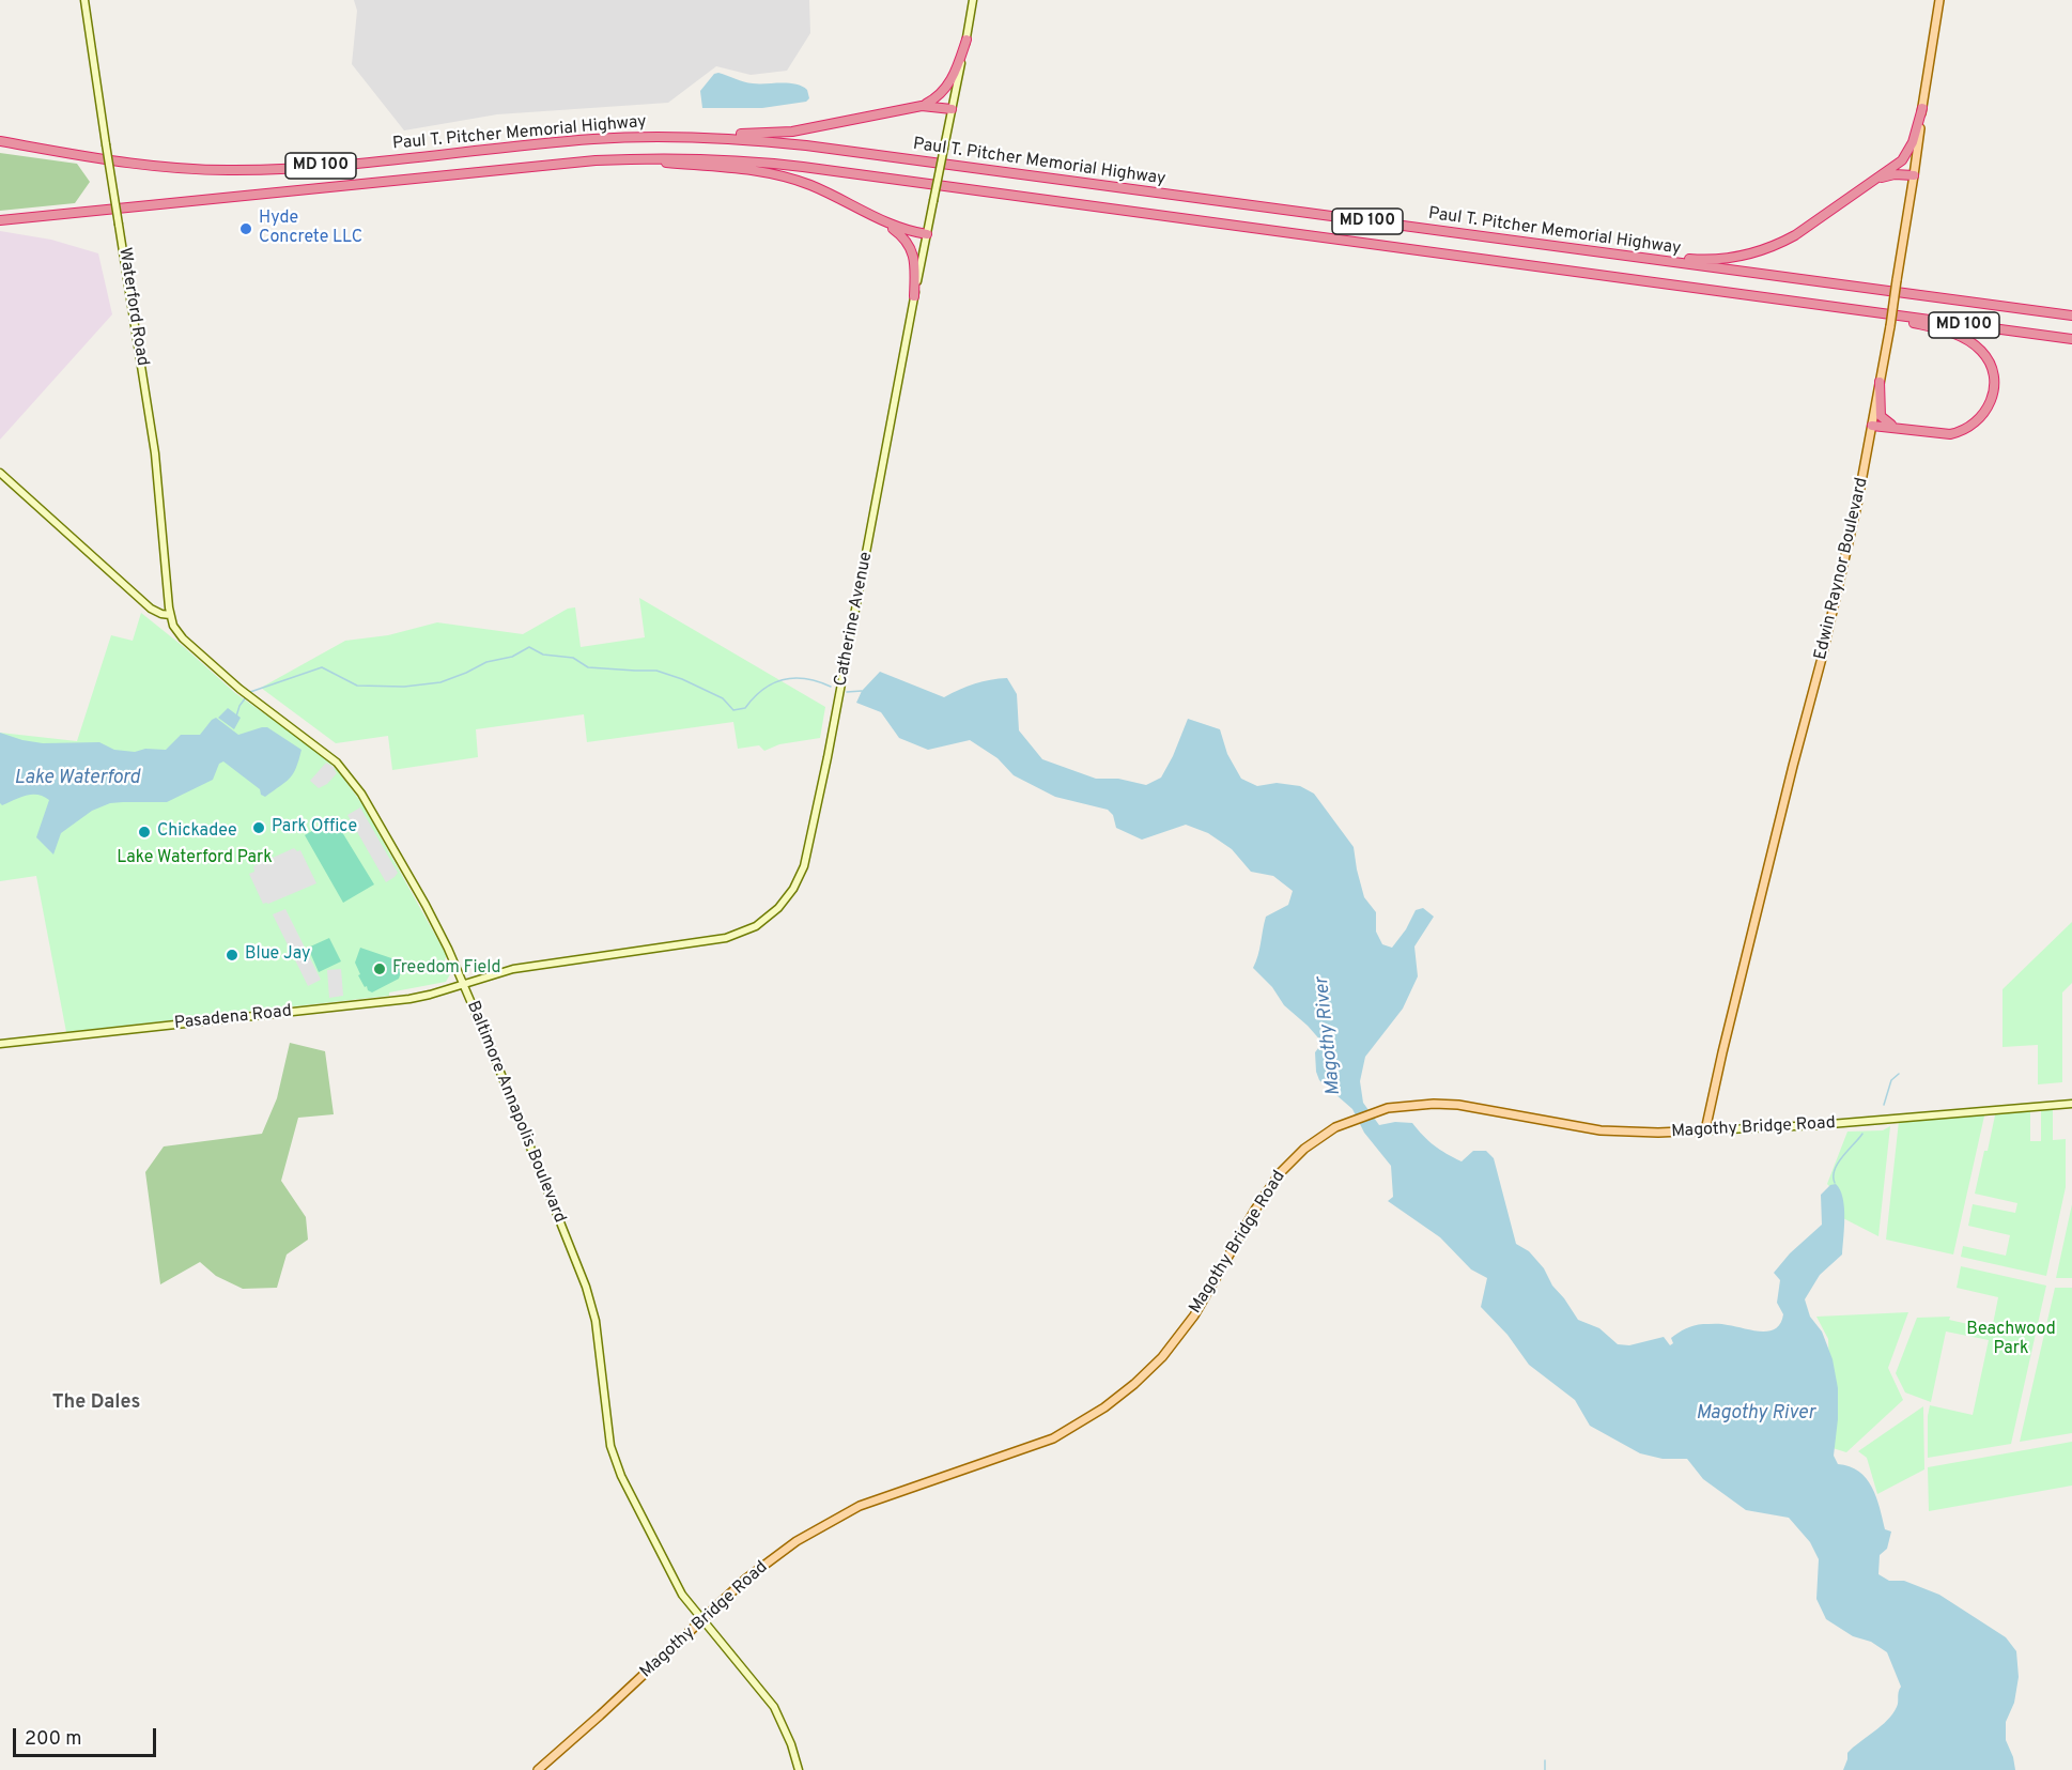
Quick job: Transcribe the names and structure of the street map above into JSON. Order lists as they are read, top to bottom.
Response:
{
  "streets": {
    "highway": ["Paul T. Pitcher Memorial Highway", "MD 100"],
    "main road": [
      "Waterford Road",
      "Edwin Raynor Boulevard",
      "Catherine Avenue",
      "Pasadena Road",
      "Baltimore Annapolis Boulevard",
      "Magothy Bridge Road"
    ]
  },
  "crossings": [
    ["Waterford Road", "Baltimore Annapolis Boulevard"],
    ["Edwin Raynor Boulevard", "Magothy Bridge Road"],
    ["Catherine Avenue", "Pasadena Road"],
    ["Catherine Avenue", "Baltimore Annapolis Boulevard"],
    ["Pasadena Road", "Baltimore Annapolis Boulevard"],
    ["Baltimore Annapolis Boulevard", "Magothy Bridge Road"]
  ],
  "districts": ["The Dales"],
  "water": ["Lake Waterford", "Magothy River"],
  "parks": ["Lake Waterford Park", "Beachwood Park"],
  "places": [
    "Hyde Concrete LLC",
    "Park Office",
    "Chickadee",
    "Blue Jay",
    "Freedom Field"
  ],
  "scale_bar": "200 m"
}
